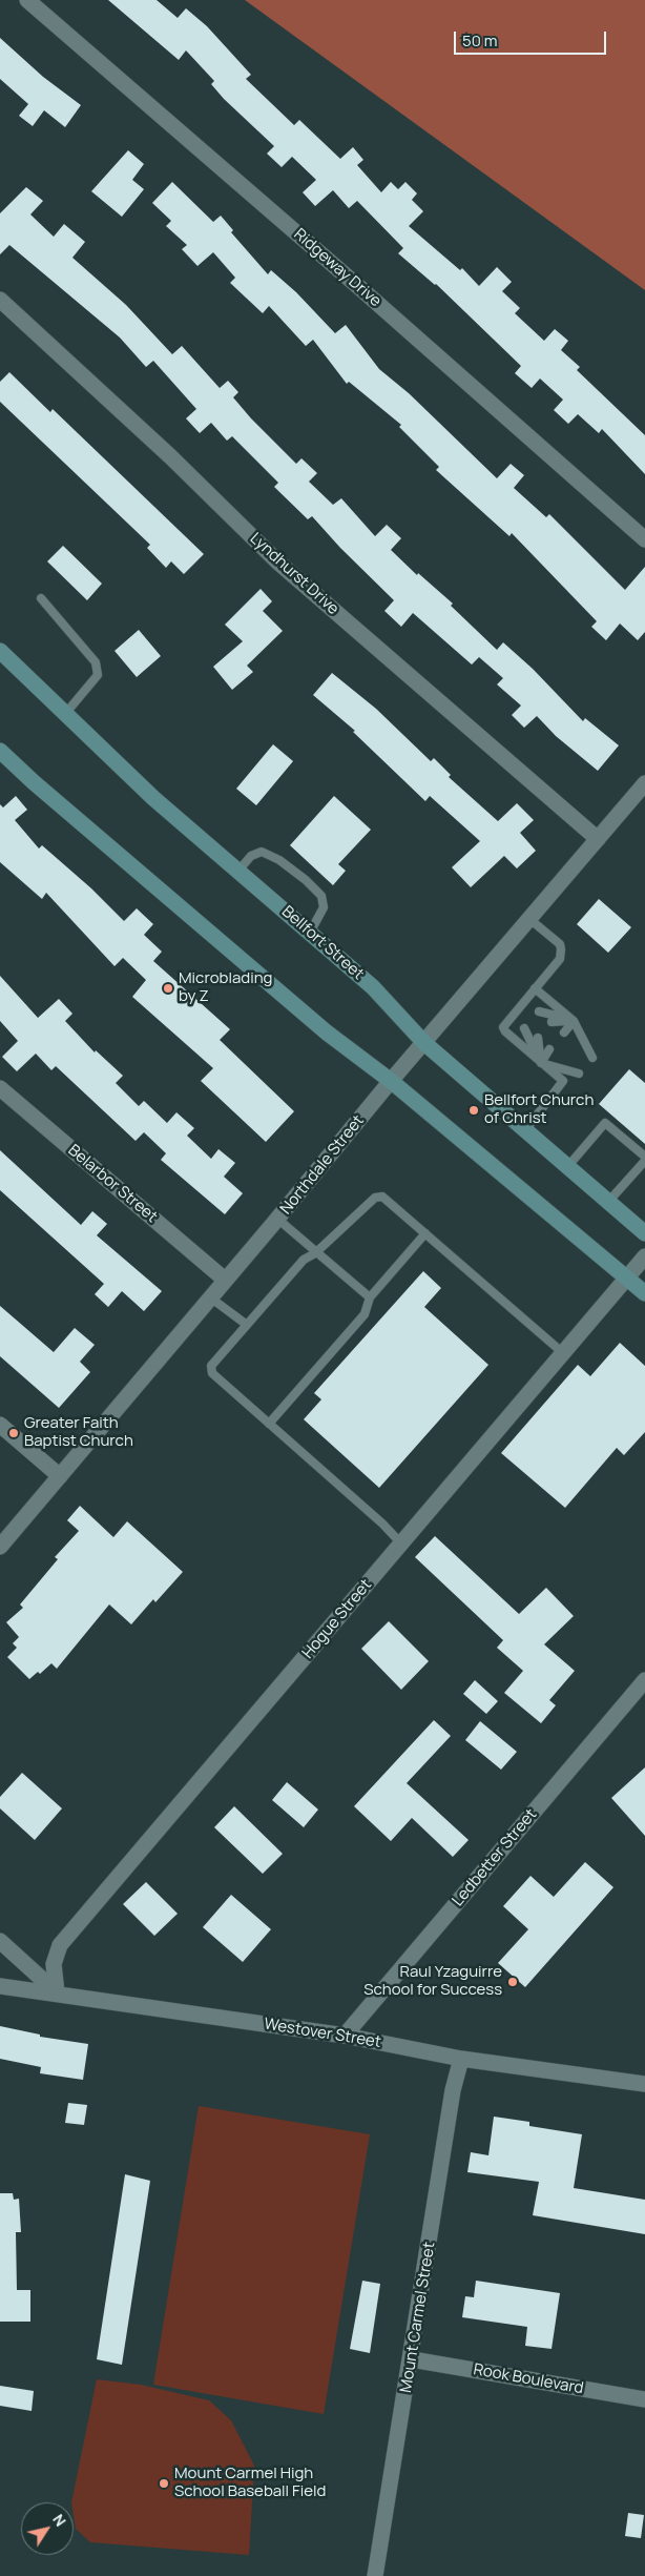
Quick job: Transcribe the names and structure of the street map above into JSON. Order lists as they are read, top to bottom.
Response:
{
  "streets": {
    "main road": ["Bellfort Street"],
    "street": [
      "Ridgeway Drive",
      "Lyndhurst Drive",
      "Northdale Street",
      "Belarbor Street",
      "Hogue Street",
      "Ledbetter Street",
      "Westover Street",
      "Mount Carmel Street",
      "Rook Boulevard"
    ]
  },
  "crossings": [
    ["Lyndhurst Drive", "Northdale Street"],
    ["Bellfort Street", "Northdale Street"],
    ["Northdale Street", "Belarbor Street"],
    ["Hogue Street", "Westover Street"],
    ["Ledbetter Street", "Westover Street"],
    ["Westover Street", "Mount Carmel Street"],
    ["Mount Carmel Street", "Rook Boulevard"]
  ],
  "places": [
    "Microblading by Z",
    "Bellfort Church of Christ",
    "Greater Faith Baptist Church",
    "Raul Yzaguirre School for Success",
    "Mount Carmel High School Baseball Field"
  ],
  "scale_bar": "50 m",
  "north": "top right"
}
